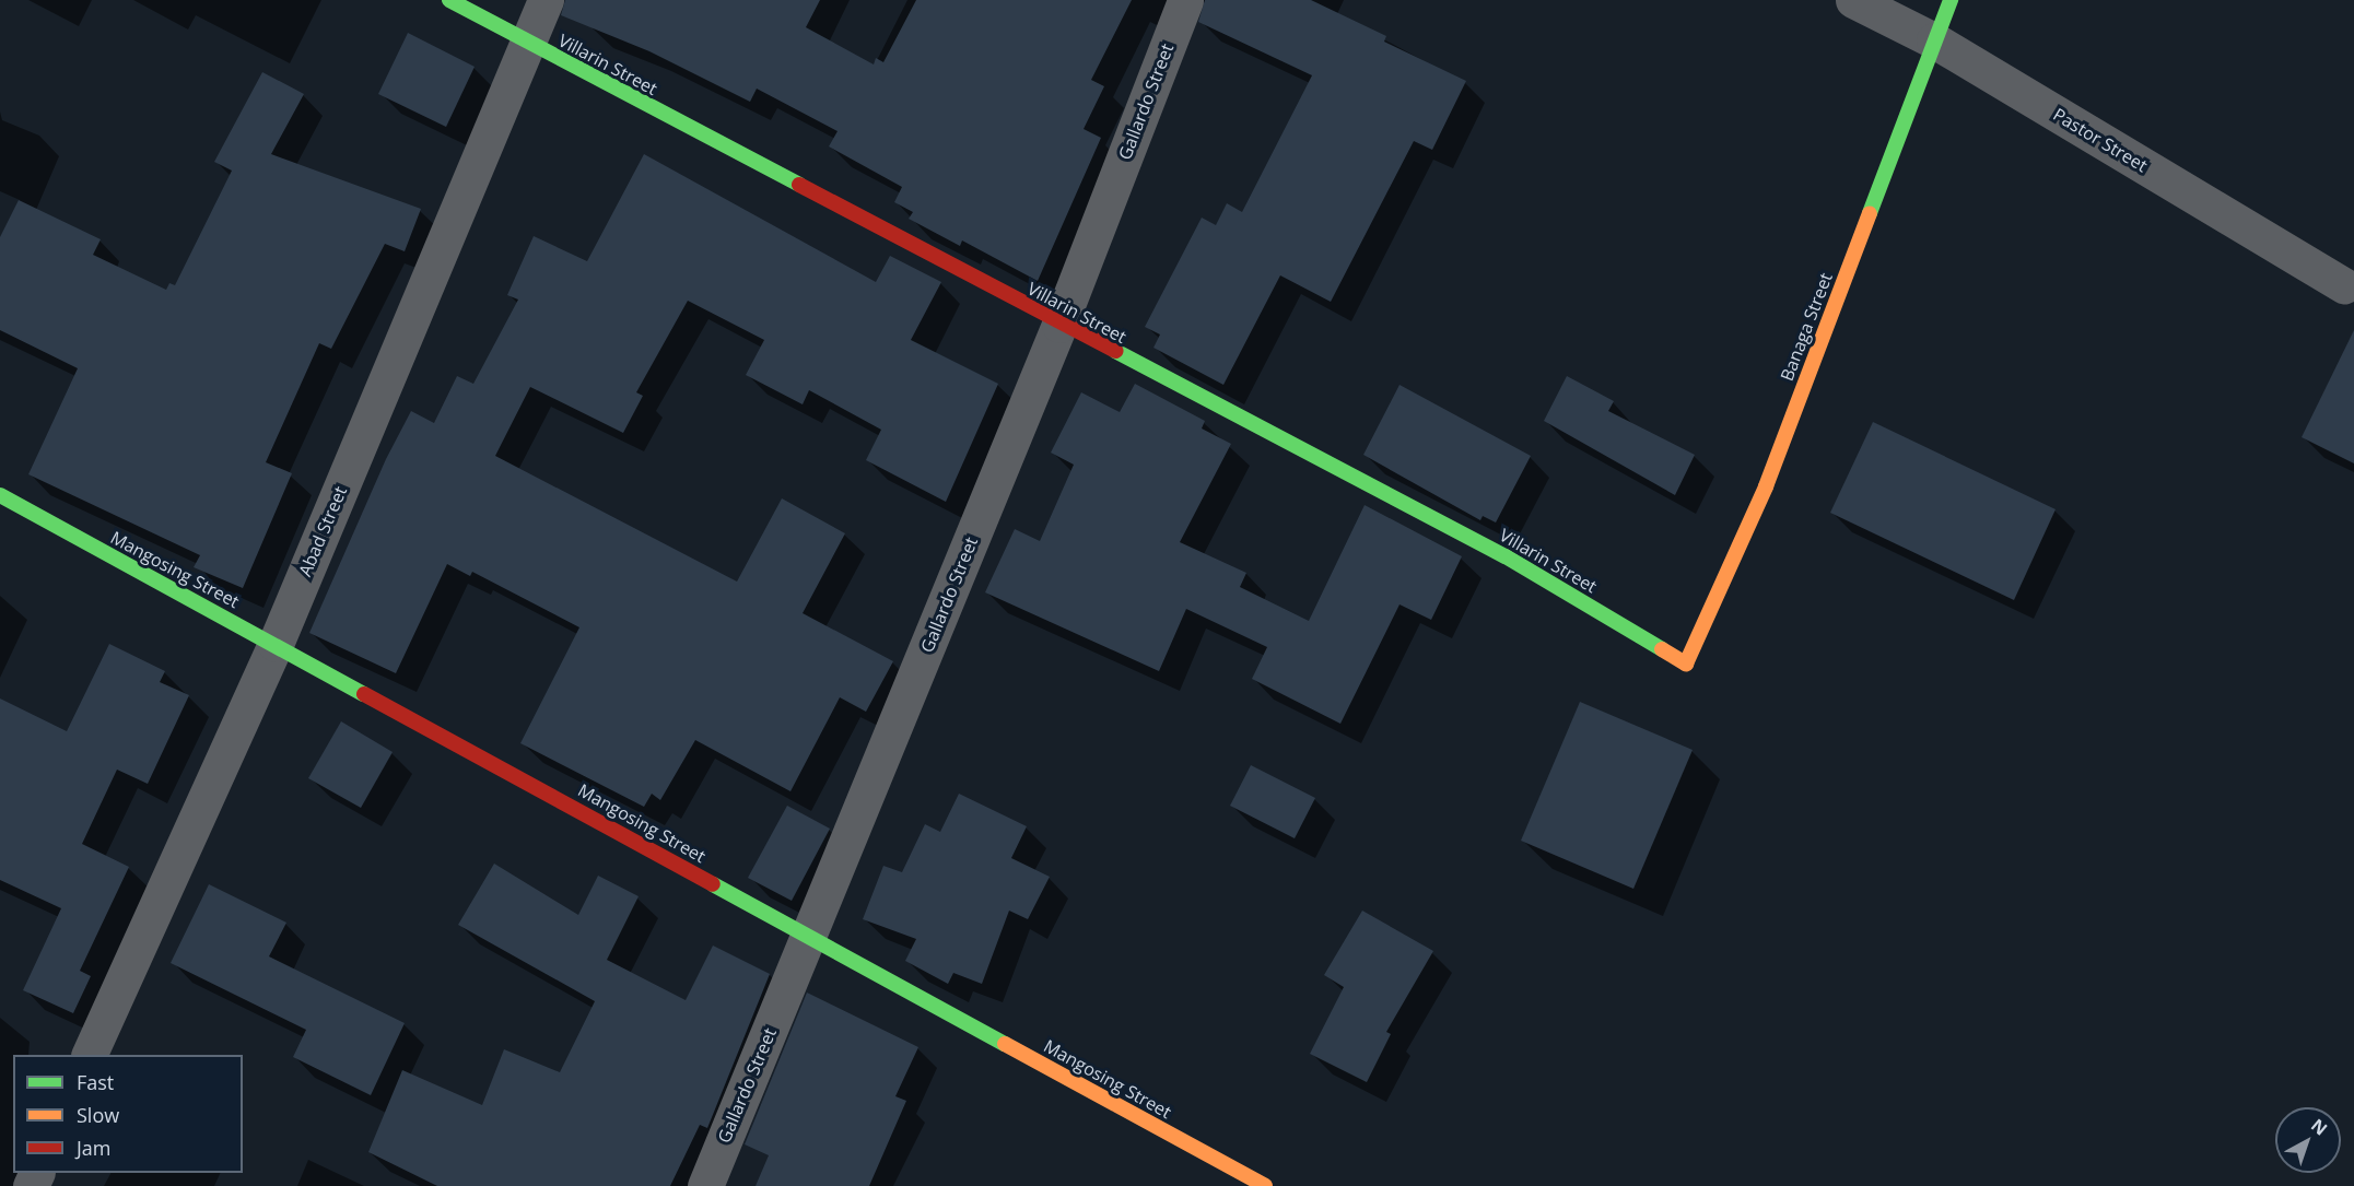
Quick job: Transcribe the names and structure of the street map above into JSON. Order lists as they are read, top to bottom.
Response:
{
  "streets": {
    "street": [
      "Villarin Street",
      "Gallardo Street",
      "Pastor Street",
      "Banaga Street",
      "Abad Street",
      "Mangosing Street"
    ]
  },
  "crossings": [
    ["Villarin Street", "Gallardo Street"],
    ["Villarin Street", "Banaga Street"],
    ["Villarin Street", "Abad Street"],
    ["Gallardo Street", "Mangosing Street"],
    ["Pastor Street", "Banaga Street"],
    ["Abad Street", "Mangosing Street"]
  ],
  "legend": ["Fast", "Slow", "Jam"],
  "north": "top right"
}
